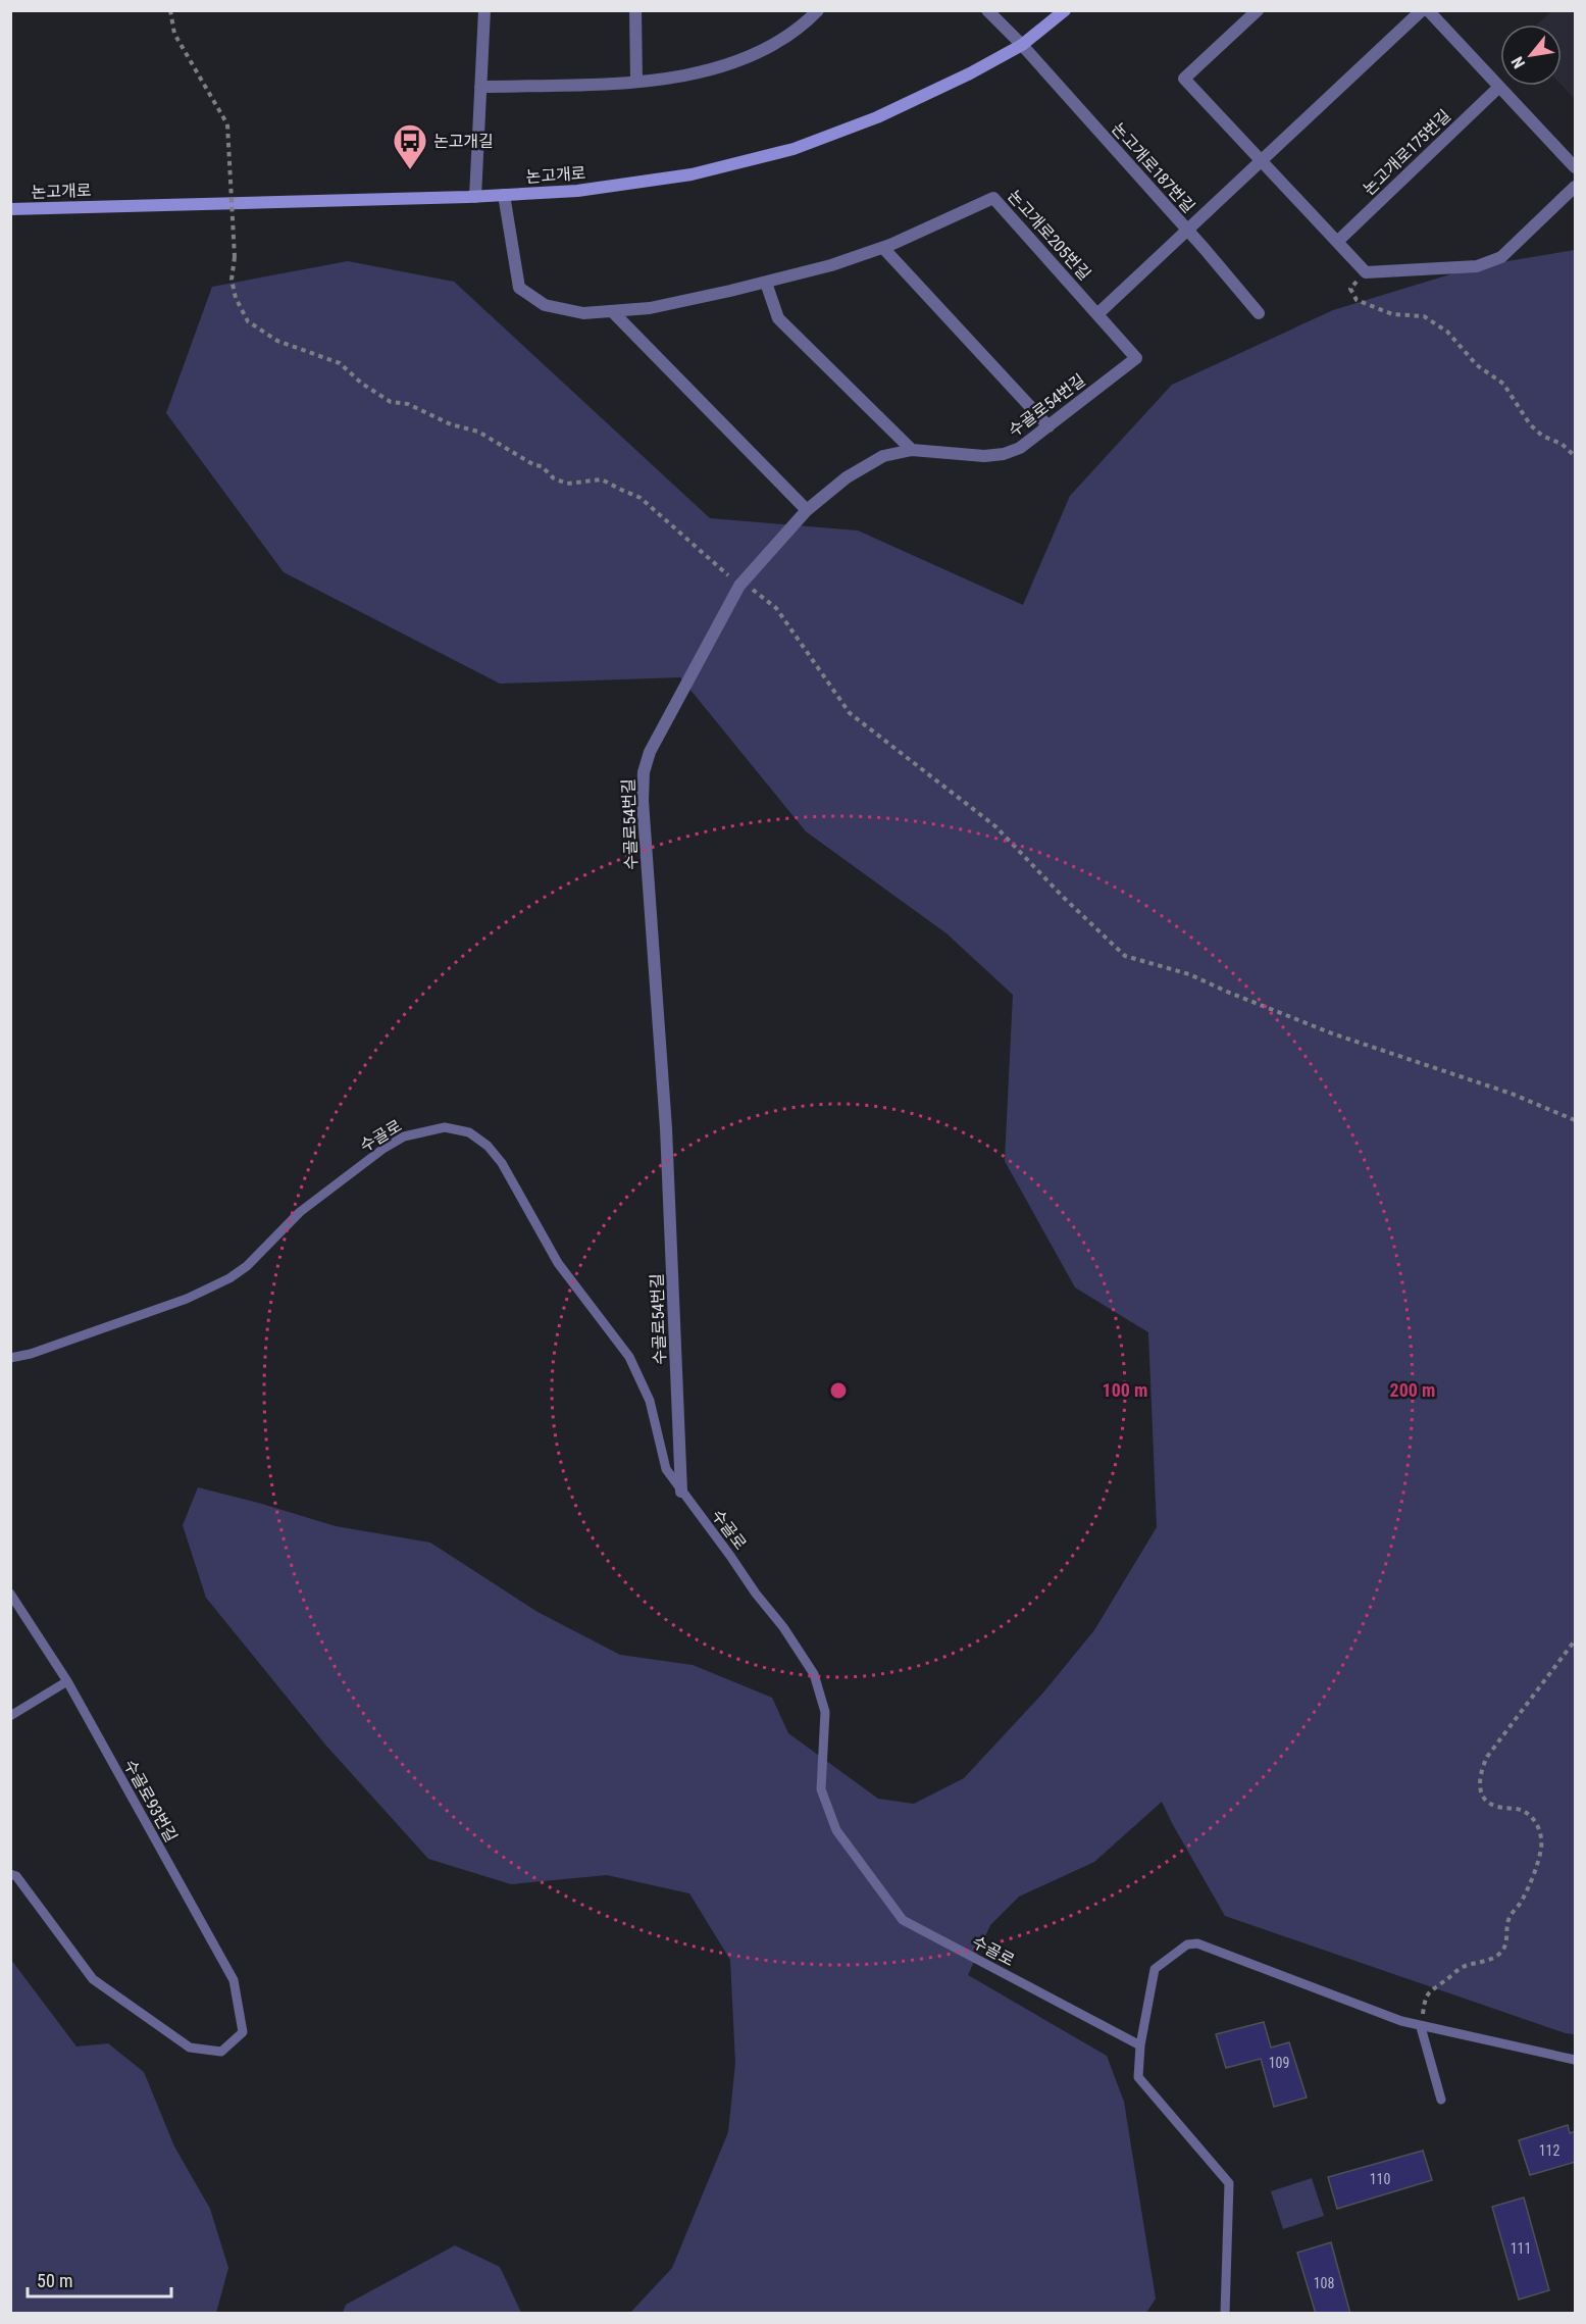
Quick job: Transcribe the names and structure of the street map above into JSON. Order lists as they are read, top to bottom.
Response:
{
  "streets": {
    "main road": ["논고개로"],
    "street": [
      "논고개로175번길",
      "논고개로187번길",
      "논고개로205번길",
      "수골로54번길"
    ],
    "lane": ["수골로", "수골로93번길"]
  },
  "crossings": [
    ["논고개로187번길", "논고개로"],
    ["논고개로", "논고개로205번길"],
    ["논고개로205번길", "수골로54번길"],
    ["수골로54번길", "수골로"]
  ],
  "places": {
    "bus stop": ["논고개길"]
  },
  "house_numbers": [
    "109",
    "112",
    "110",
    "111",
    "108"
  ],
  "scale_bar": "50 m",
  "north": "bottom left",
  "rings": ["100 m", "200 m"]
}
